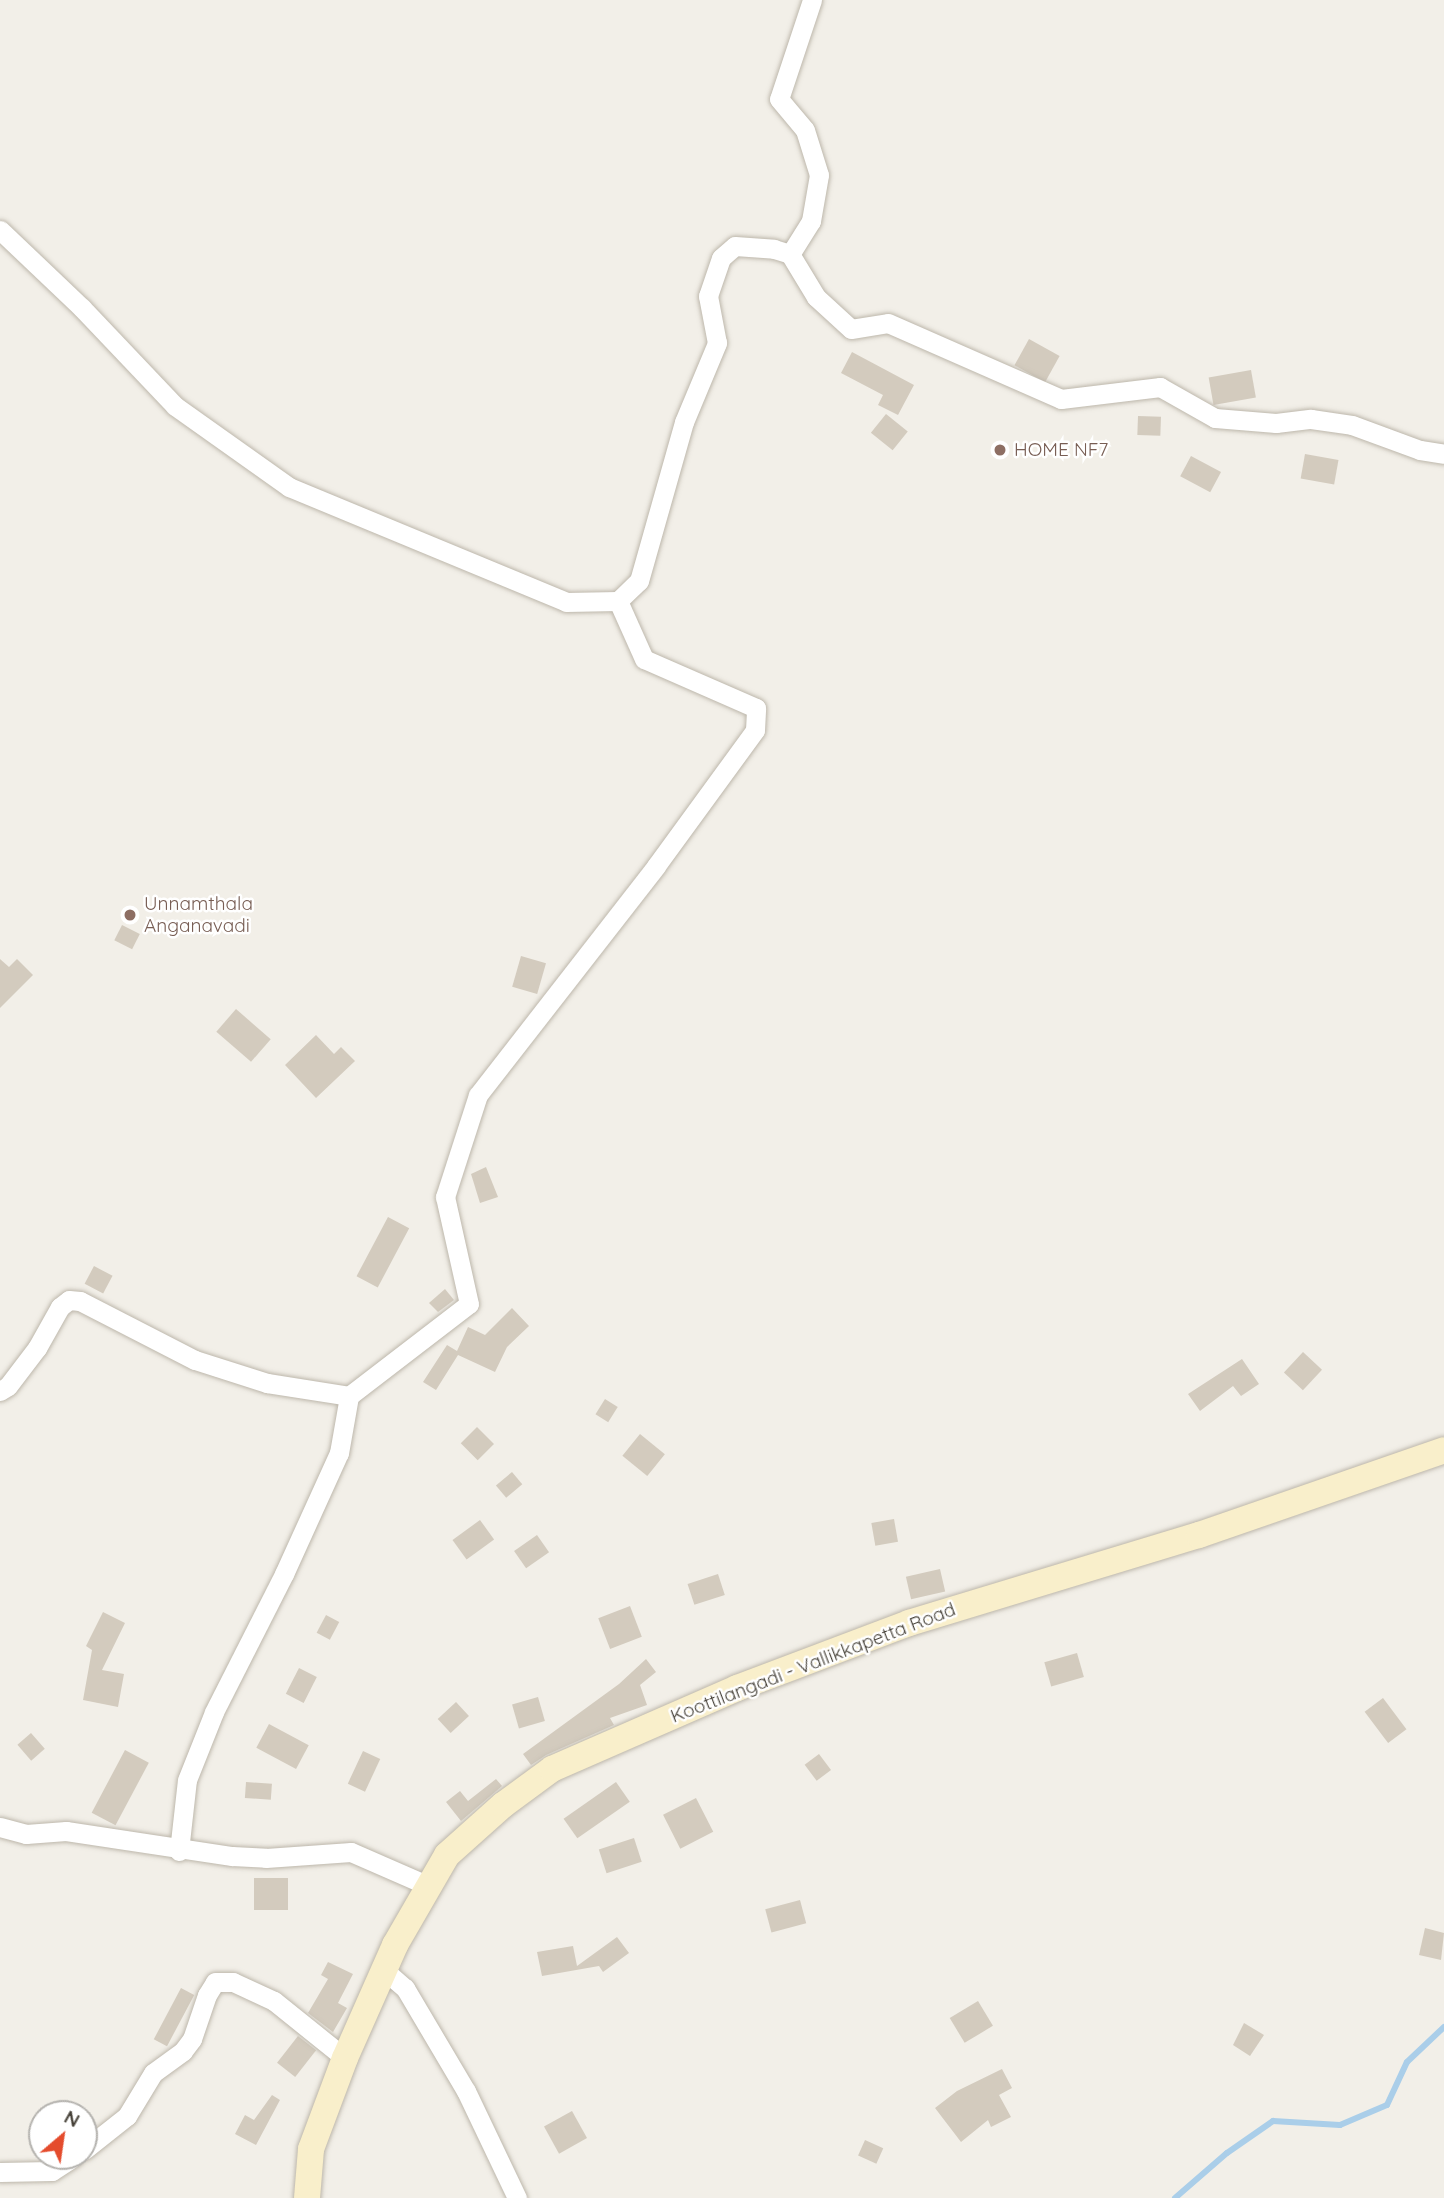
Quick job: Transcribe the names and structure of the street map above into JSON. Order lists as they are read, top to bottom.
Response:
{
  "streets": {
    "main road": ["Koottilangadi - Vallikkapetta Road"]
  },
  "places": ["HOME NF7", "Unnamthala Anganavadi"],
  "north": "top right"
}
